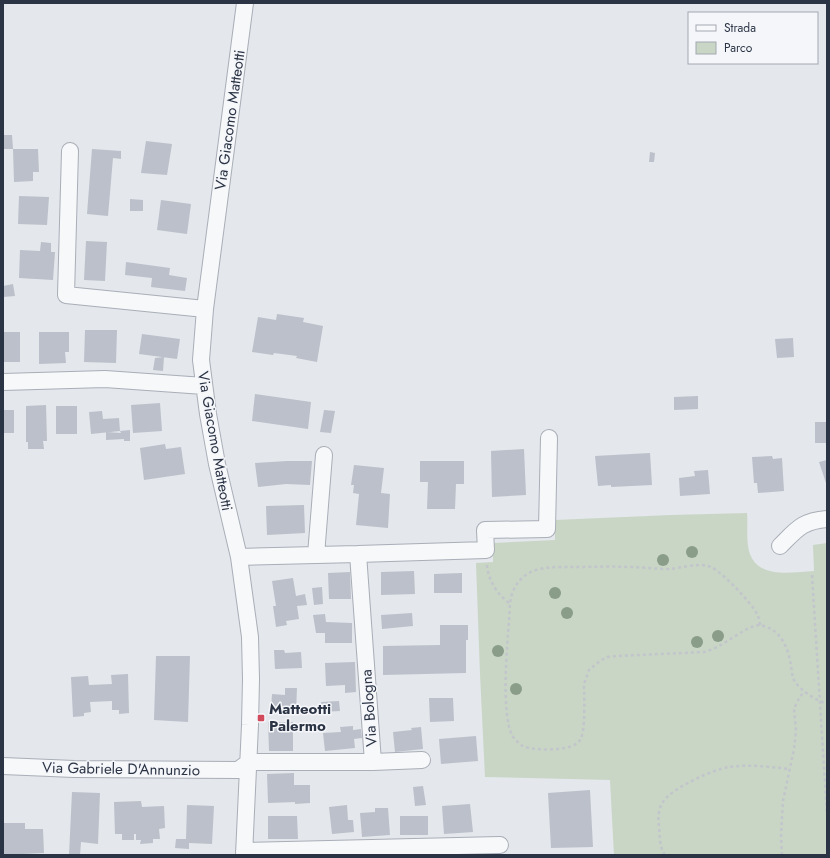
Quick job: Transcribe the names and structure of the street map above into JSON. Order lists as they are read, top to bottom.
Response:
{
  "streets": {
    "street": ["Via Giacomo Matteotti", "Via Bologna", "Via Gabriele D'Annunzio"]
  },
  "crossings": [
    ["Via Giacomo Matteotti", "Via Bologna"],
    ["Via Giacomo Matteotti", "Via Gabriele D'Annunzio"],
    ["Via Bologna", "Via Gabriele D'Annunzio"]
  ],
  "places": {
    "transit": ["Matteotti Palermo"]
  },
  "legend": ["Strada", "Parco"]
}
